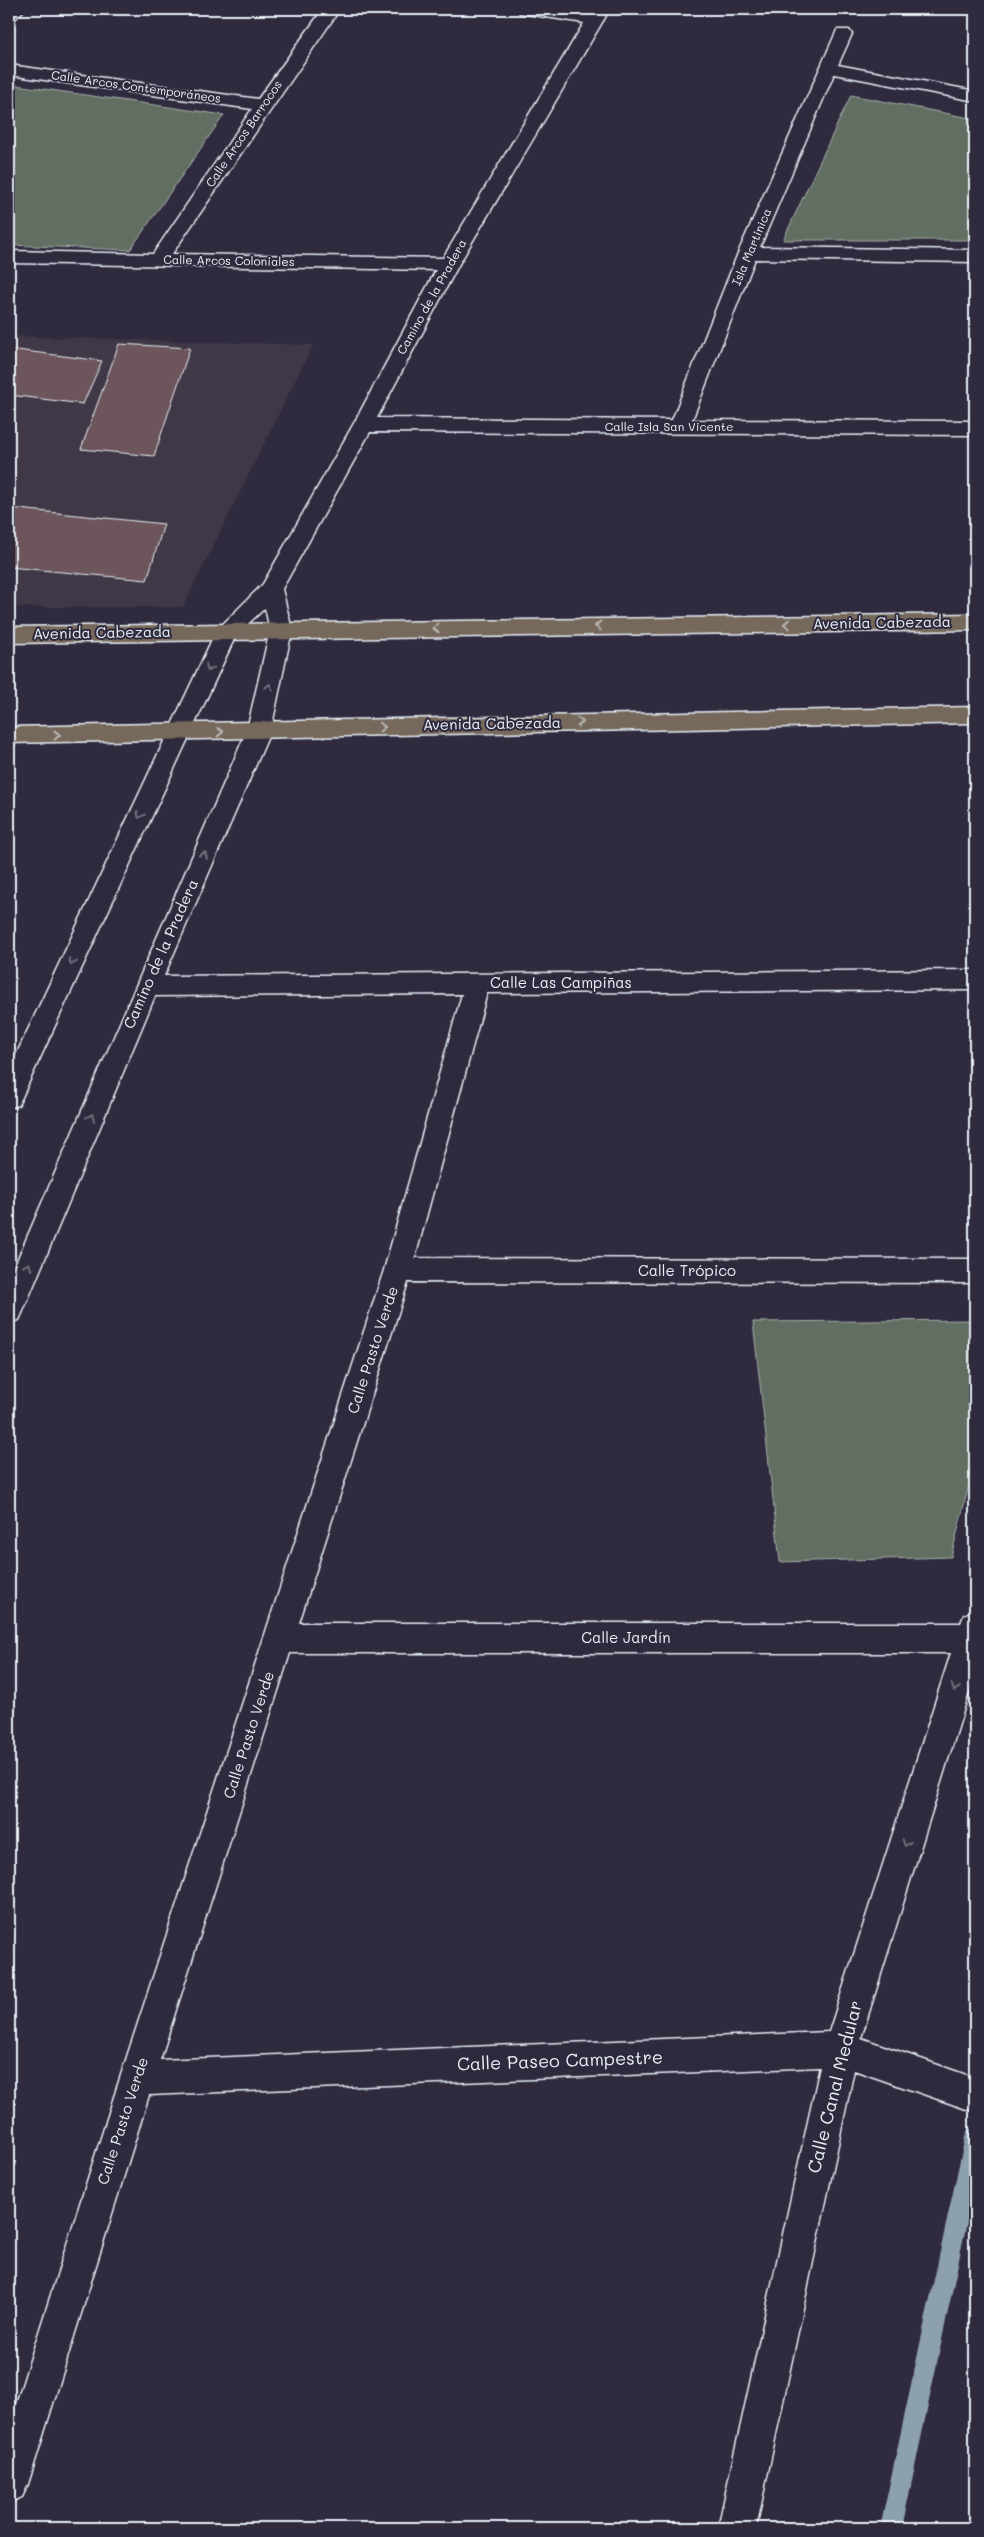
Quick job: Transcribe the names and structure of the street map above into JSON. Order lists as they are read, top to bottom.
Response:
{
  "streets": {
    "main road": ["Avenida Cabezada"],
    "street": [
      "Calle Arcos Contemporáneos",
      "Calle Arcos Barrocos",
      "Isla Martinica",
      "Calle Arcos Coloniales",
      "Camino de la Pradera",
      "Calle Isla San Vicente",
      "Calle Las Campiñas",
      "Calle Trópico",
      "Calle Pasto Verde",
      "Calle Jardín",
      "Calle Paseo Campestre",
      "Calle Canal Medular"
    ]
  },
  "crossings": [
    ["Calle Arcos Contemporáneos", "Calle Arcos Barrocos"],
    ["Calle Arcos Barrocos", "Calle Arcos Coloniales"],
    ["Isla Martinica", "Calle Isla San Vicente"],
    ["Calle Arcos Coloniales", "Camino de la Pradera"],
    ["Camino de la Pradera", "Calle Isla San Vicente"],
    ["Camino de la Pradera", "Avenida Cabezada"],
    ["Camino de la Pradera", "Calle Las Campiñas"],
    ["Calle Las Campiñas", "Calle Pasto Verde"],
    ["Calle Trópico", "Calle Pasto Verde"],
    ["Calle Pasto Verde", "Calle Jardín"],
    ["Calle Pasto Verde", "Calle Paseo Campestre"],
    ["Calle Jardín", "Calle Canal Medular"],
    ["Calle Paseo Campestre", "Calle Canal Medular"]
  ],
  "one_way": ["Calle Canal Medular"]
}
